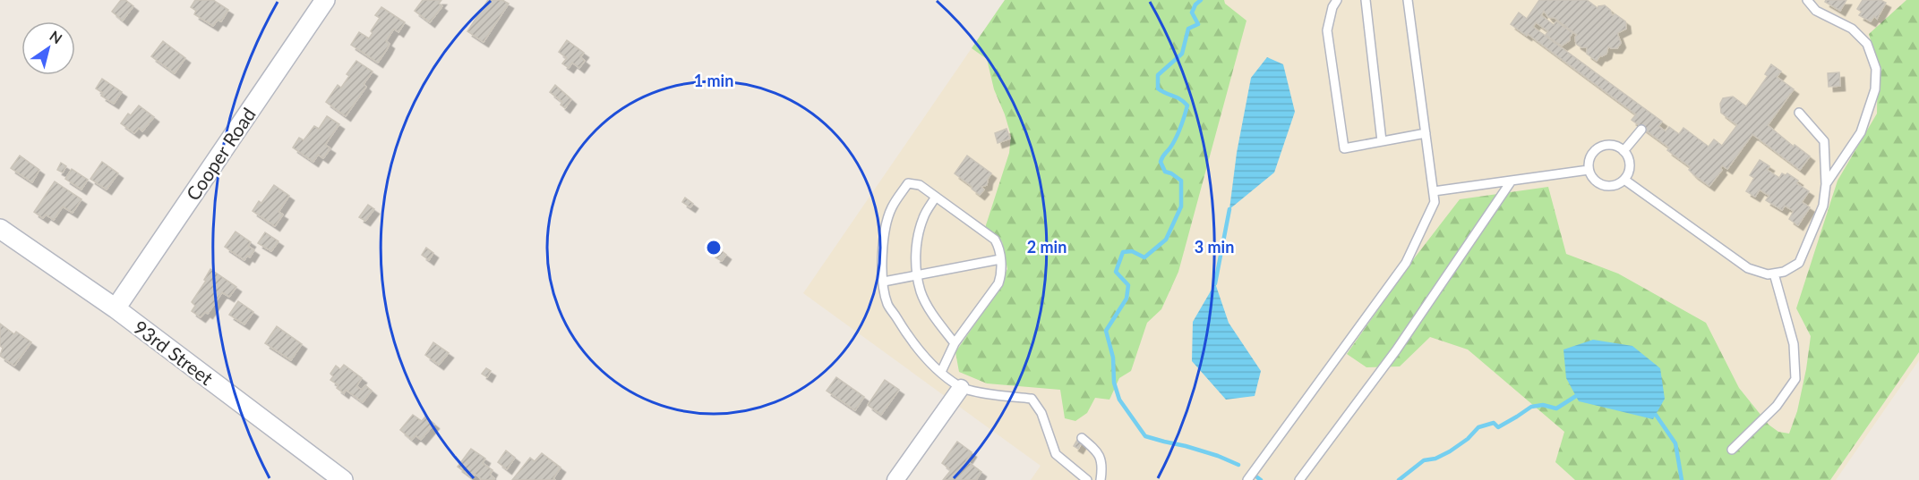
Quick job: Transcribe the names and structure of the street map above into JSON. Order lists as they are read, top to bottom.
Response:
{
  "streets": {
    "street": ["Cooper Road", "93rd Street"]
  },
  "crossings": [
    ["Cooper Road", "93rd Street"]
  ],
  "north": "top right",
  "rings": ["1 min", "2 min", "3 min"]
}
